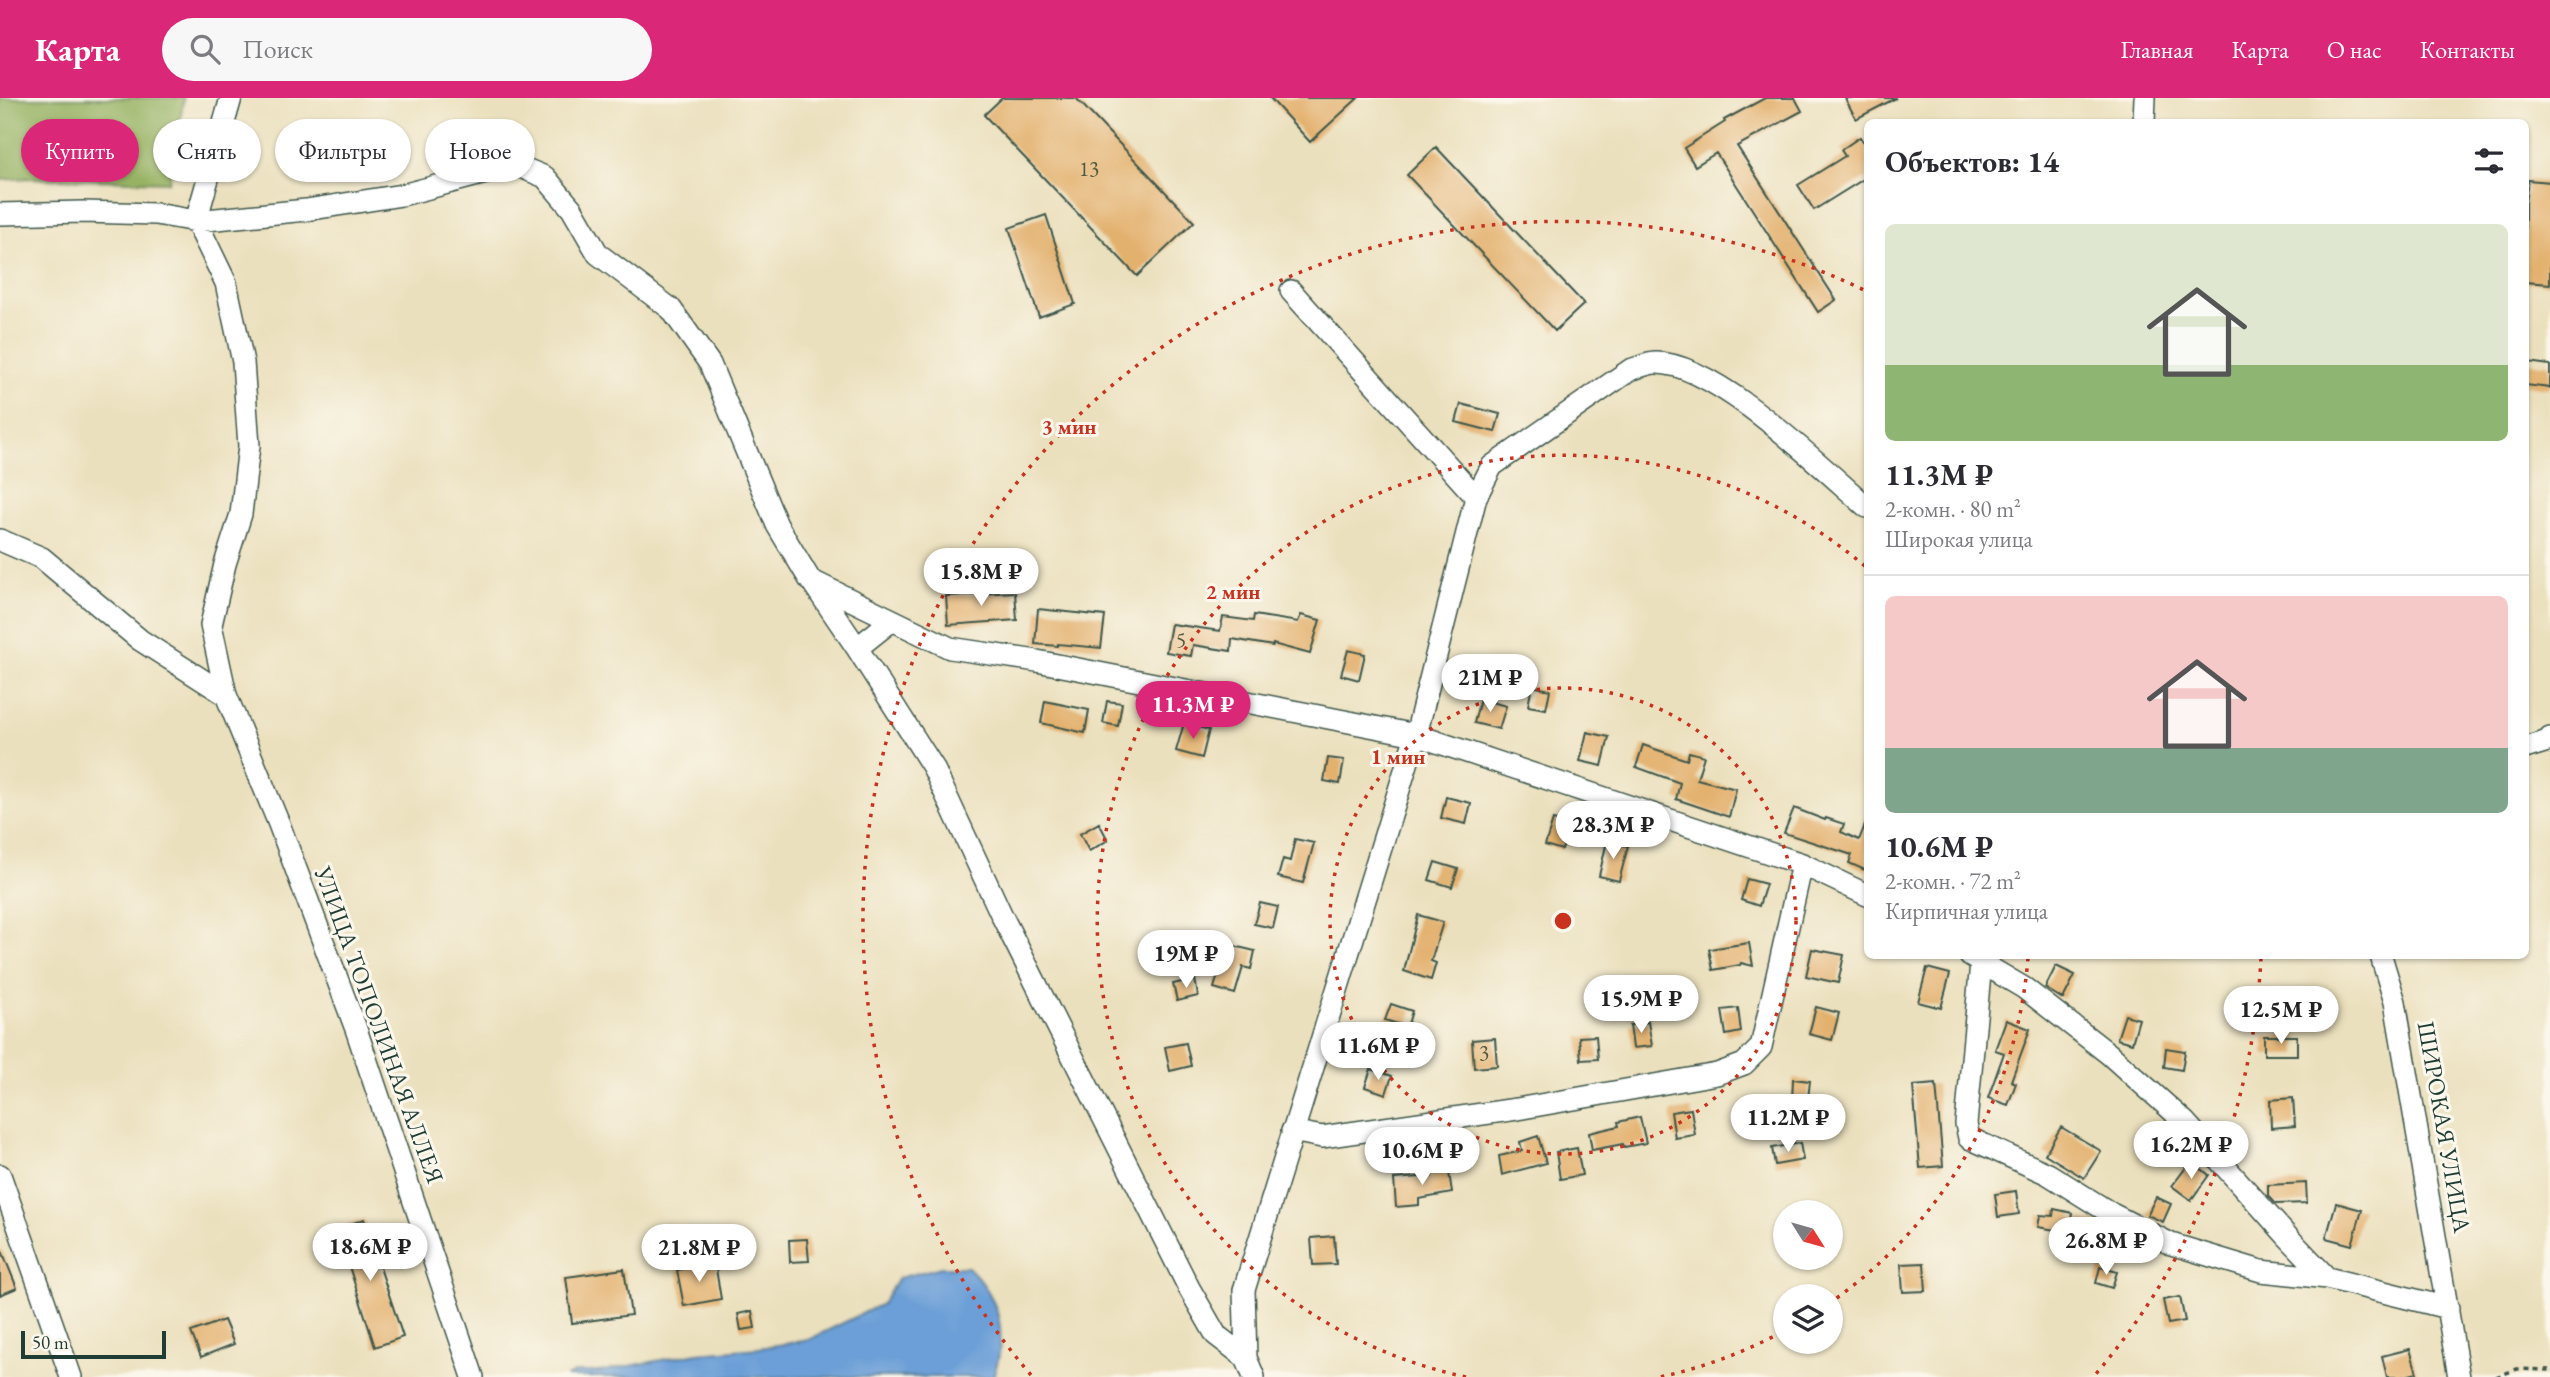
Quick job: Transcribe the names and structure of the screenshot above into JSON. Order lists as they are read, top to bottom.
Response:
{
  "streets": {
    "street": ["УЛИЦА ТОПОЛИНАЯ АЛЛЕЯ", "ШИРОКАЯ УЛИЦА"]
  },
  "house_numbers": ["13", "5", "3"],
  "scale_bar": "50 m",
  "north": "bottom right",
  "page": {
    "header": "Карта",
    "search": "Поиск",
    "nav": [
      "Главная",
      "Карта",
      "О нас",
      "Контакты"
    ],
    "chip": [
      "Купить",
      "Снять",
      "Фильтры",
      "Новое"
    ],
    "heading": "Объектов: 14",
    "list": [
      {
        "name": "11.3M ₽",
        "note": "2-комн. · 80 m² · Широкая улица"
      },
      {
        "name": "10.6M ₽",
        "note": "2-комн. · 72 m² · Кирпичная улица"
      }
    ],
    "price": [
      "15.8M ₽",
      "21M ₽",
      "11.3M ₽",
      "28.3M ₽",
      "19M ₽",
      "15.9M ₽",
      "12.5M ₽",
      "11.6M ₽",
      "11.2M ₽",
      "16.2M ₽",
      "10.6M ₽",
      "26.8M ₽",
      "18.6M ₽",
      "21.8M ₽"
    ],
    "scale": "50 m"
  },
  "rings": ["3 мин", "2 мин", "1 мин"]
}
